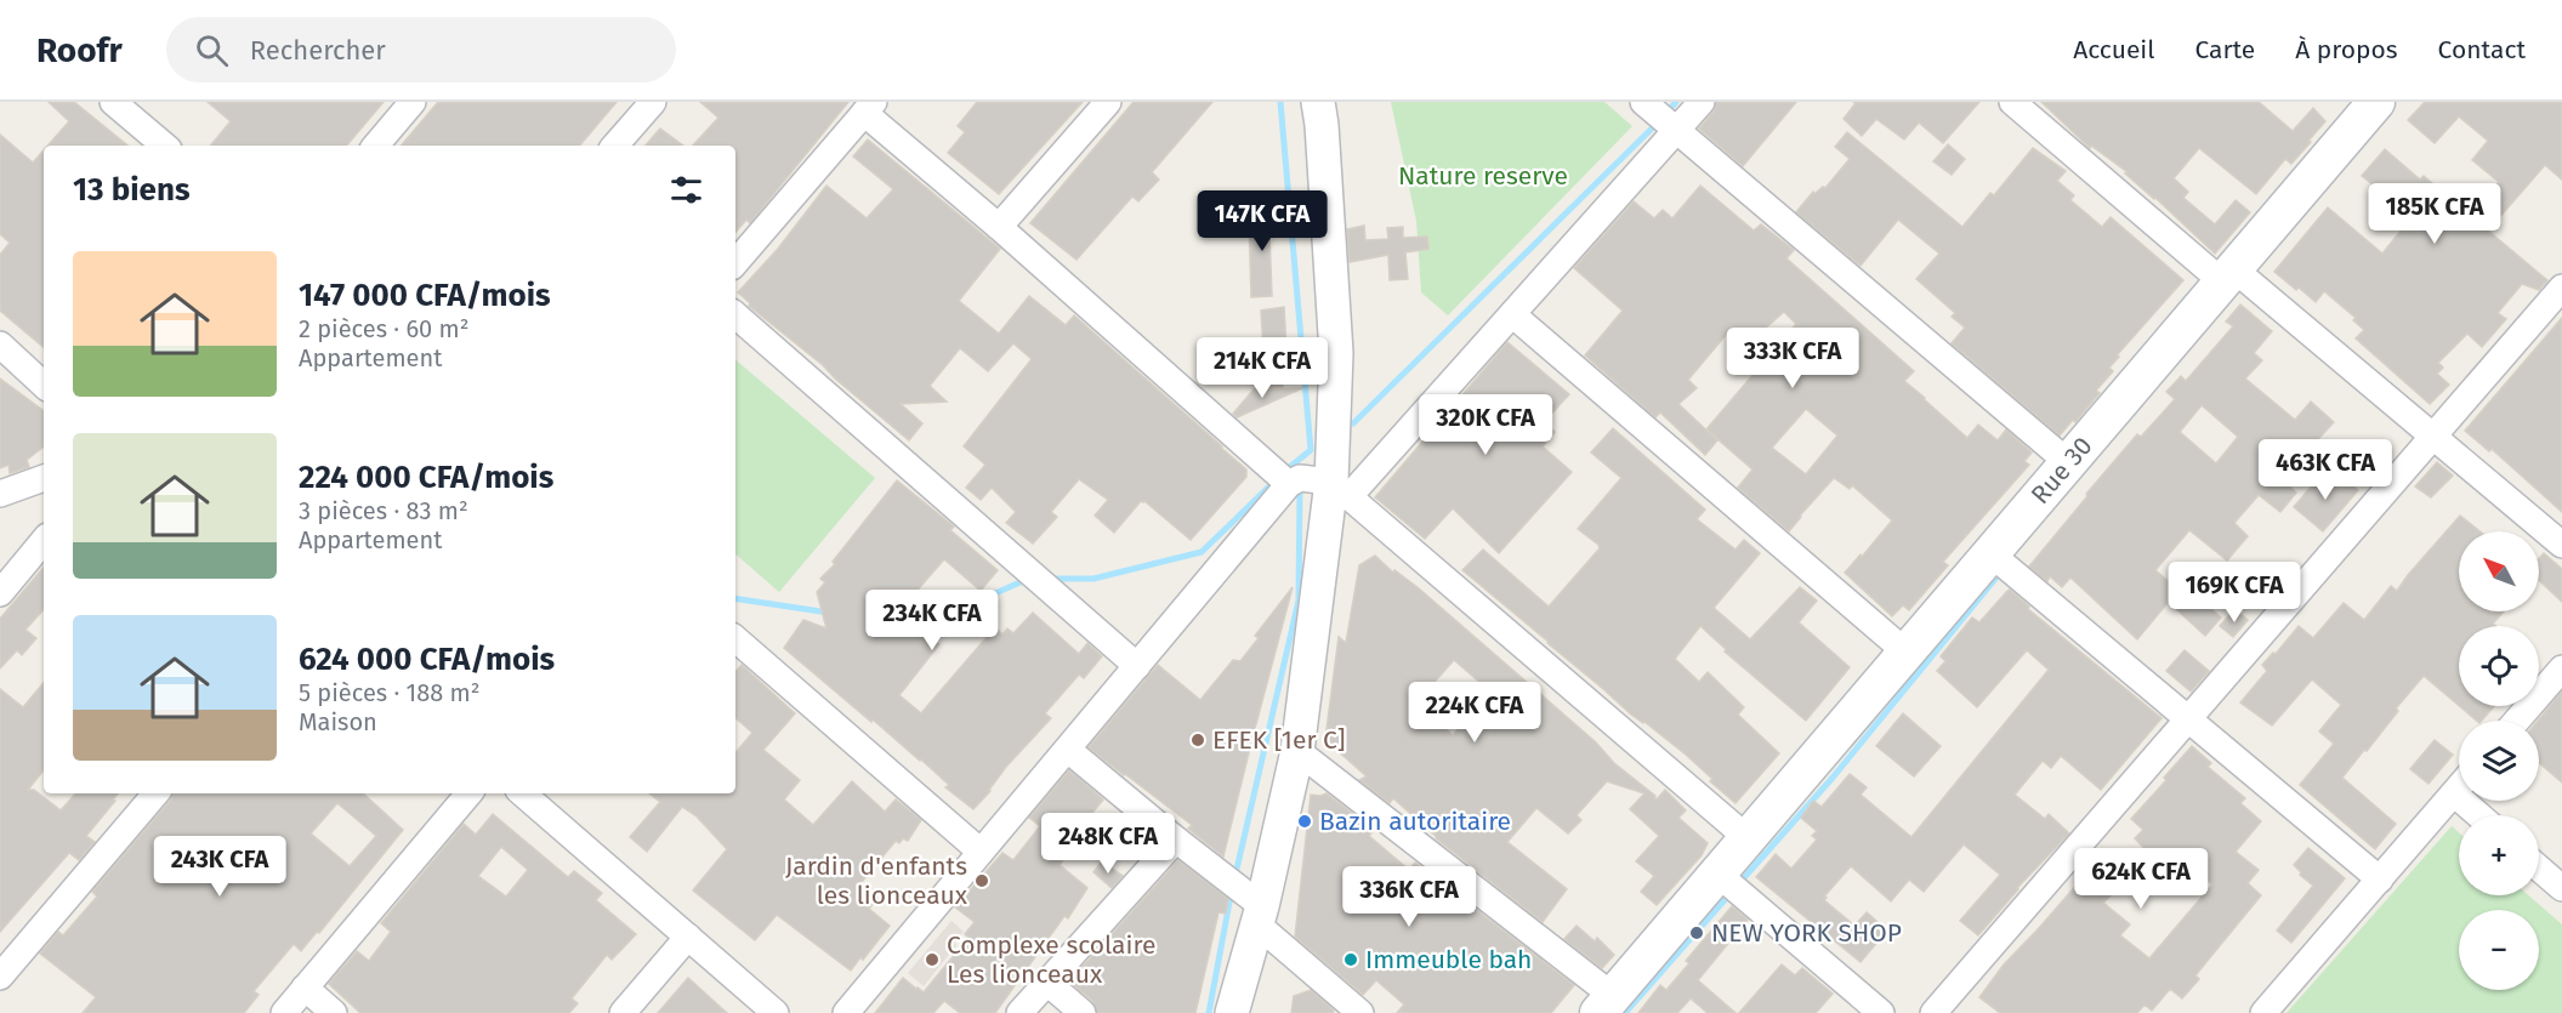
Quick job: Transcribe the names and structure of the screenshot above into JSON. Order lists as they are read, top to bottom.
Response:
{
  "streets": {
    "main road": ["Rue 30"]
  },
  "parks": ["Nature reserve"],
  "places": [
    "EFEK [1er C]",
    "Bazin autoritaire",
    "Jardin d'enfants les lionceaux",
    "NEW YORK SHOP",
    "Complexe scolaire Les lionceaux",
    "Immeuble bah"
  ],
  "north": "top left",
  "page": {
    "header": "Roofr",
    "search": "Rechercher",
    "nav": [
      "Accueil",
      "Carte",
      "À propos",
      "Contact"
    ],
    "heading": "13 biens",
    "price": [
      "185K CFA",
      "147K CFA",
      "333K CFA",
      "214K CFA",
      "320K CFA",
      "463K CFA",
      "169K CFA",
      "234K CFA",
      "224K CFA",
      "248K CFA",
      "243K CFA",
      "624K CFA",
      "336K CFA"
    ],
    "list": [
      {
        "name": "147 000 CFA/mois",
        "note": "2 pièces · 60 m² · Appartement"
      },
      {
        "name": "224 000 CFA/mois",
        "note": "3 pièces · 83 m² · Appartement"
      },
      {
        "name": "624 000 CFA/mois",
        "note": "5 pièces · 188 m² · Maison"
      }
    ],
    "map_buttons": ["+", "−"]
  }
}
